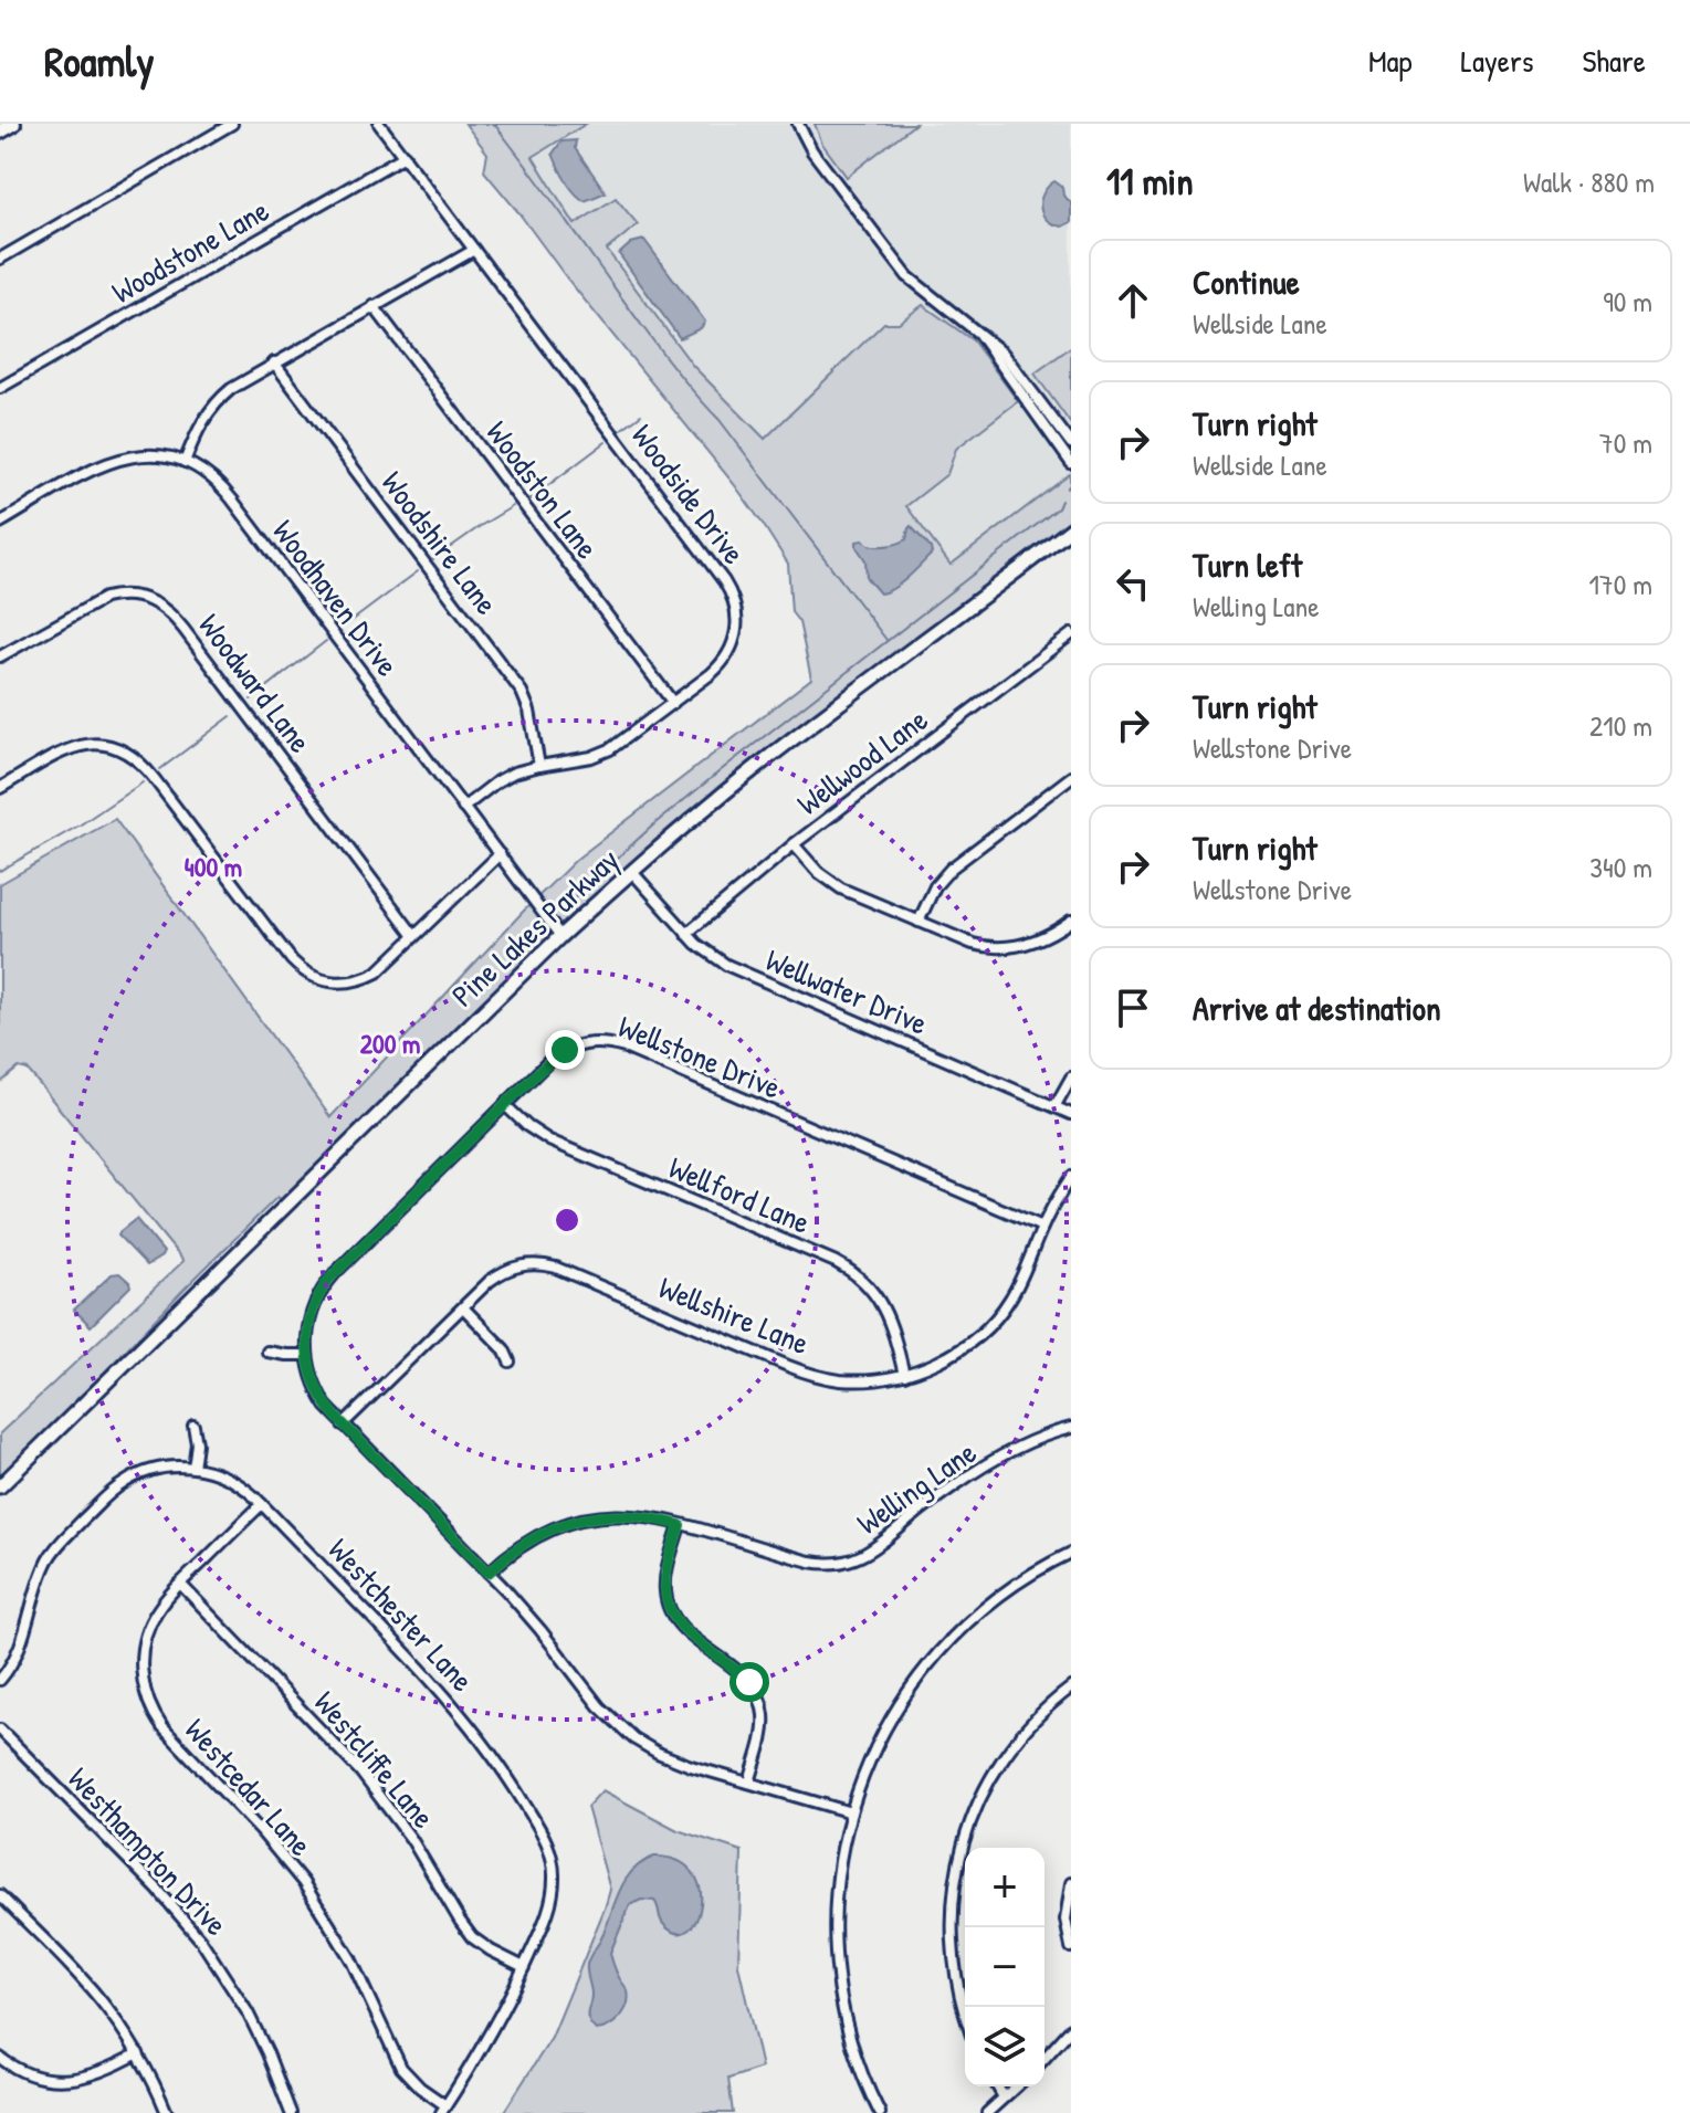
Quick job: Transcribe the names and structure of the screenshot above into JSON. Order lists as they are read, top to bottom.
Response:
{
  "streets": {
    "street": [
      "Woodstone Lane",
      "Woodston Lane",
      "Woodside Drive",
      "Woodshire Lane",
      "Woodhaven Drive",
      "Woodward Lane",
      "Wellwood Lane",
      "Pine Lakes Parkway",
      "Wellwater Drive",
      "Wellstone Drive",
      "Wellford Lane",
      "Wellshire Lane",
      "Welling Lane",
      "Westchester Lane",
      "Westcliffe Lane",
      "Westcedar Lane",
      "Westhampton Drive"
    ]
  },
  "crossings": [
    ["Woodstone Lane", "Woodside Drive"],
    ["Woodston Lane", "Woodside Drive"],
    ["Woodside Drive", "Woodshire Lane"],
    ["Woodside Drive", "Woodhaven Drive"],
    ["Woodhaven Drive", "Pine Lakes Parkway"],
    ["Wellwood Lane", "Wellwater Drive"],
    ["Pine Lakes Parkway", "Wellwater Drive"],
    ["Wellstone Drive", "Wellford Lane"],
    ["Wellstone Drive", "Wellshire Lane"],
    ["Wellstone Drive", "Welling Lane"],
    ["Wellford Lane", "Wellshire Lane"],
    ["Westchester Lane", "Westcliffe Lane"],
    ["Westchester Lane", "Westcedar Lane"],
    ["Westcliffe Lane", "Westcedar Lane"]
  ],
  "page": {
    "header": "Roamly",
    "nav": ["Map", "Layers", "Share"],
    "heading": ["11 min", "Walk · 880 m"],
    "list": [
      ["Continue", "Wellside Lane", "90 m"],
      ["Turn right", "Wellside Lane", "70 m"],
      ["Turn left", "Welling Lane", "170 m"],
      ["Turn right", "Wellstone Drive", "210 m"],
      ["Turn right", "Wellstone Drive", "340 m"],
      "Arrive at destination"
    ],
    "map_buttons": ["+", "−"]
  },
  "rings": ["400 m", "200 m"]
}
